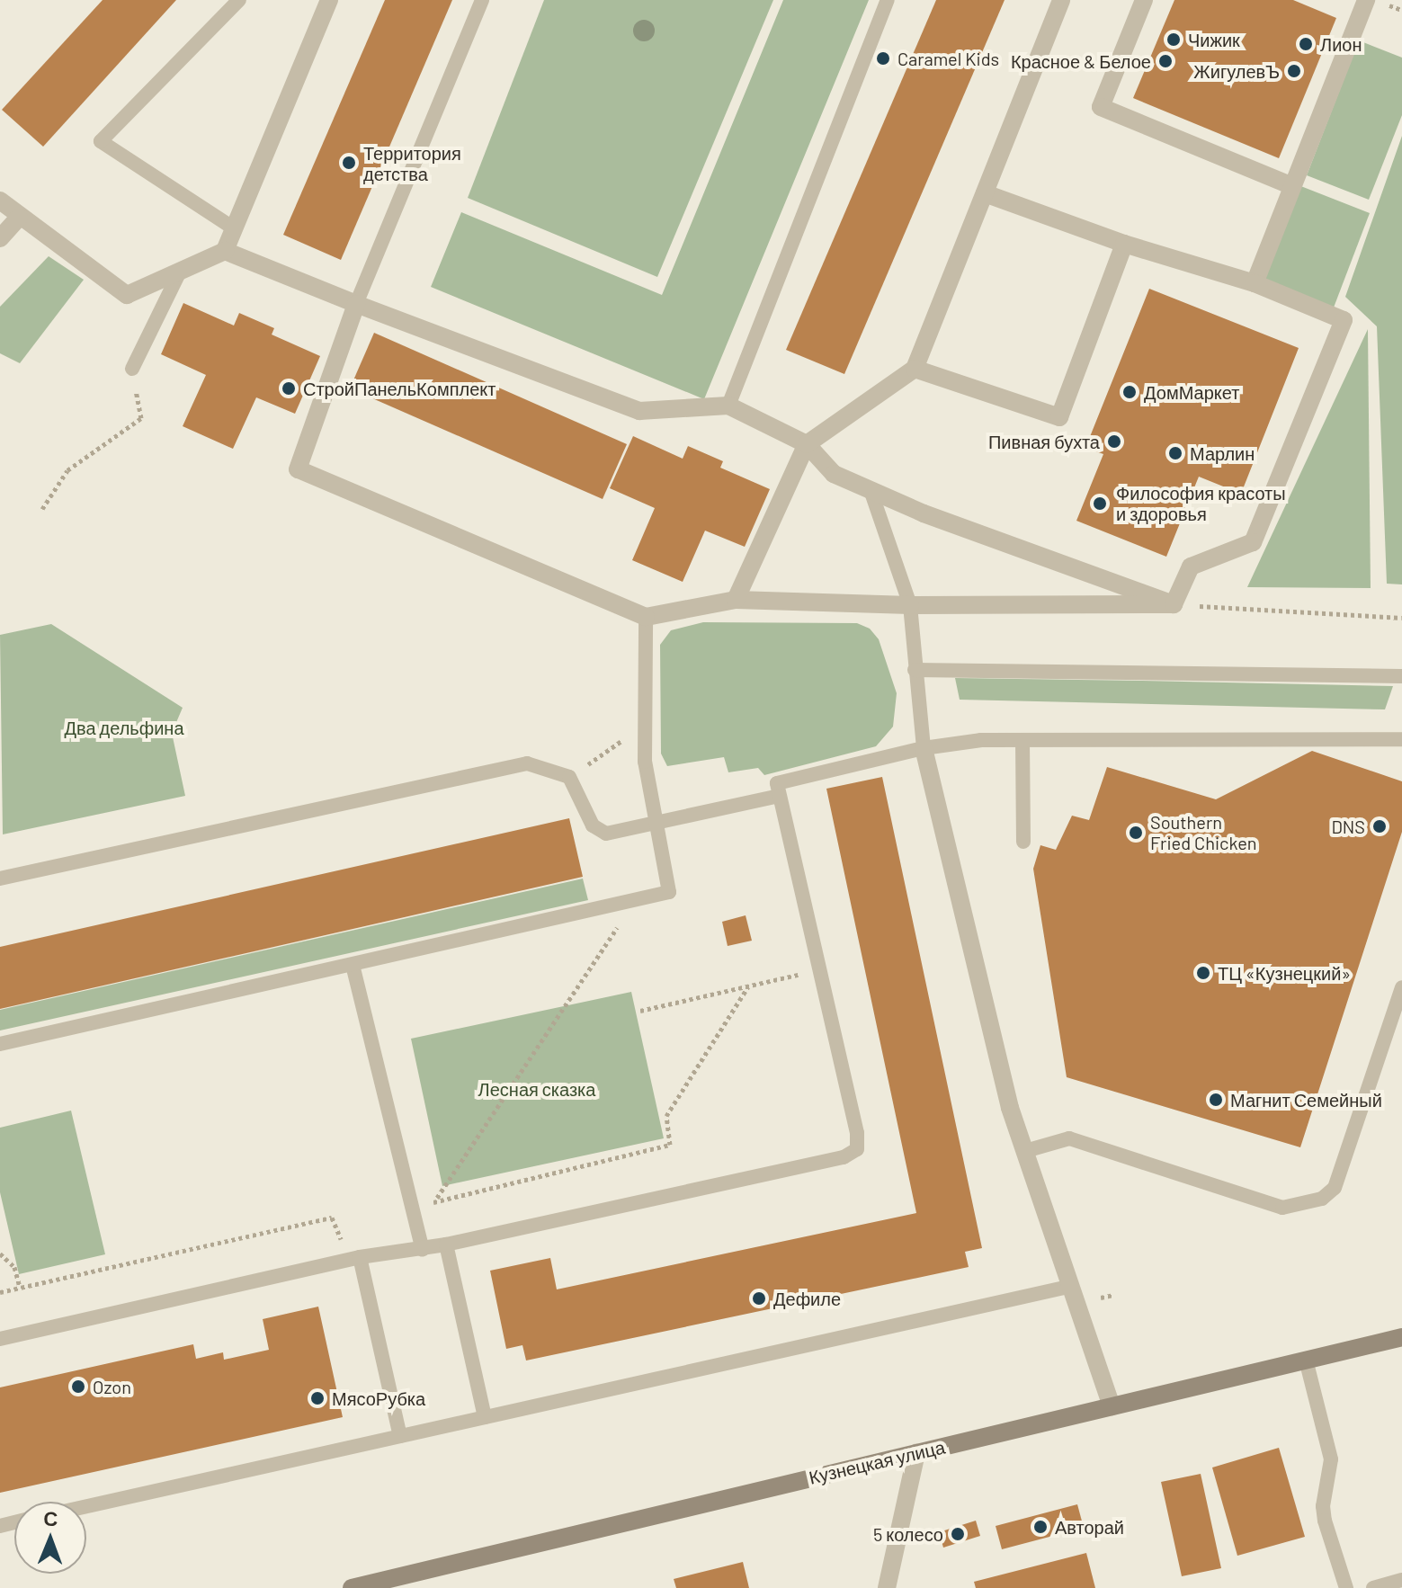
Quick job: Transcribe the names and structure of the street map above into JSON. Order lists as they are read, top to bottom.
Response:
{
  "streets": {
    "main road": ["Кузнецкая улица"]
  },
  "parks": ["Два дельфина", "Лесная сказка"],
  "places": [
    "Чижик",
    "Лион",
    "Caramel Kids",
    "Красное & Белое",
    "ЖигулевЪ",
    "Территория детства",
    "СтройПанельКомплект",
    "ДомМаркет",
    "Пивная бухта",
    "Марлин",
    "Философия красоты и здоровья",
    "DNS",
    "Southern Fried Chicken",
    "ТЦ «Кузнецкий»",
    "Магнит Семейный",
    "Дефиле",
    "Ozon",
    "МясоРубка",
    "Авторай",
    "5 колесо"
  ],
  "north": "top"
}
